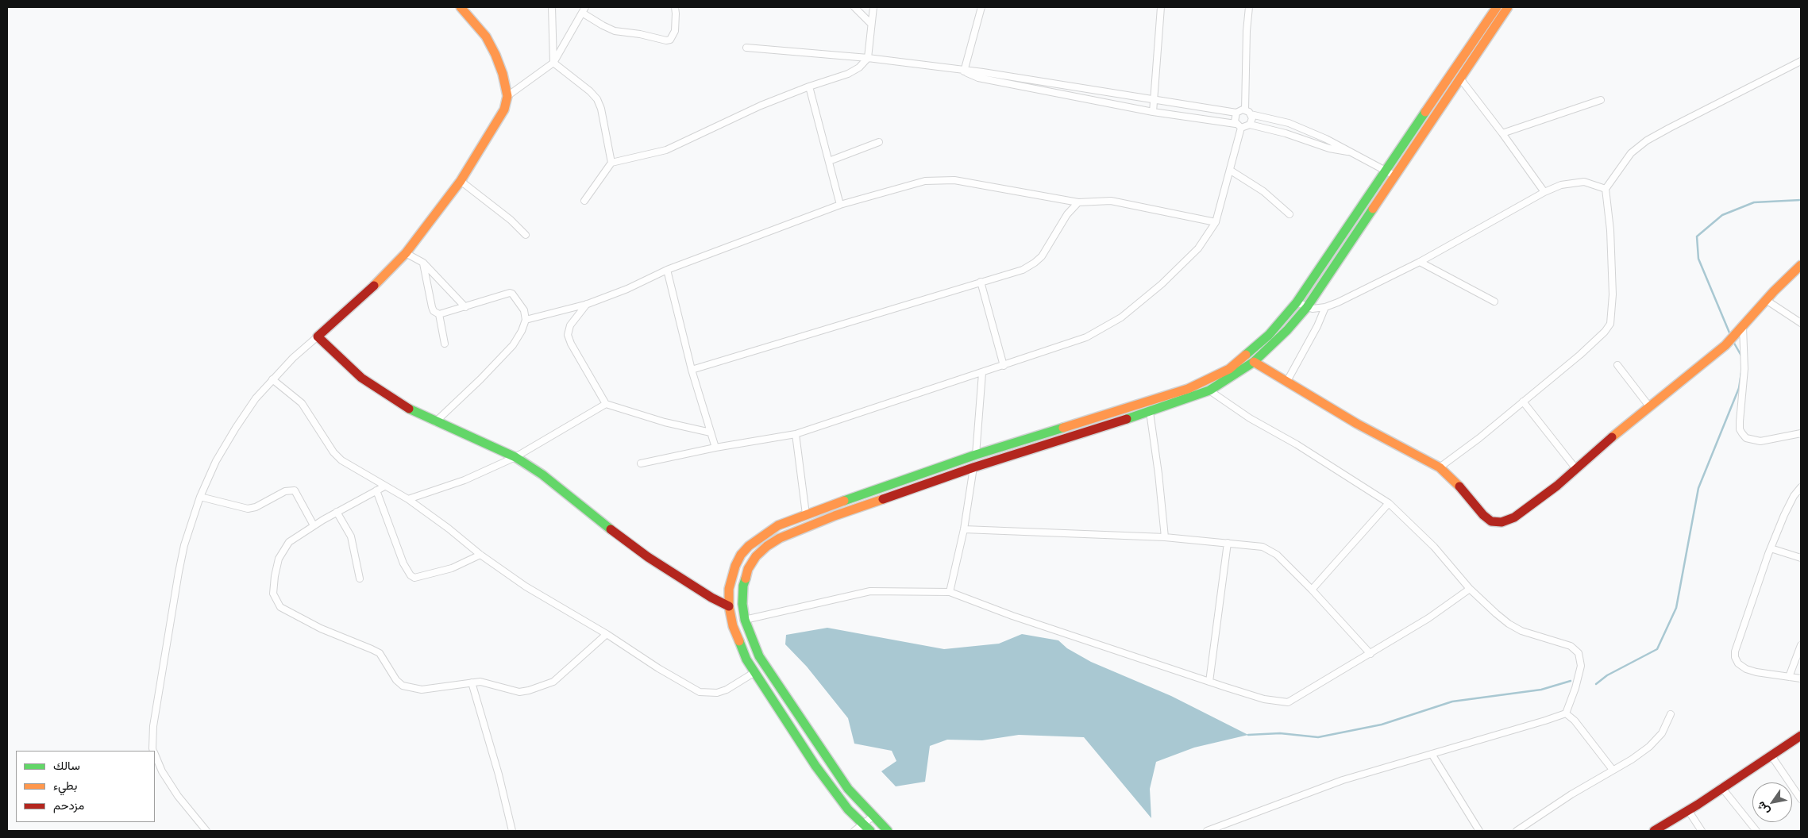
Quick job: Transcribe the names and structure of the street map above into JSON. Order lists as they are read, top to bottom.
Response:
{
  "legend": ["سالك", "بطيء", "مزدحم"],
  "north": "bottom left"
}
